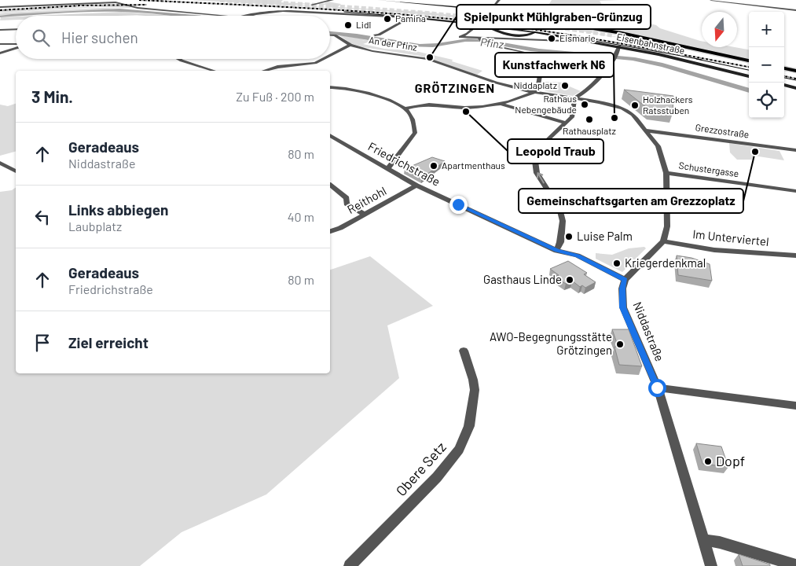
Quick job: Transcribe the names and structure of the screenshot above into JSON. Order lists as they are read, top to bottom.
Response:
{
  "streets": {
    "street": [
      "An der Pfinz",
      "Eisenbahnstraße",
      "Grezzostraße",
      "Friedrichstraße",
      "Schustergasse",
      "Reithohl",
      "Im Unterviertel",
      "Niddastraße",
      "Obere Setz"
    ]
  },
  "crossings": [
    ["Friedrichstraße", "Reithohl"],
    ["Friedrichstraße", "Niddastraße"]
  ],
  "districts": ["GRÖTZINGEN"],
  "water": ["Pfinz"],
  "places": [
    "Pamina",
    "Lidl",
    "Eismarie",
    "Spielpunkt Mühlgraben-Grünzug",
    "Niddaplatz",
    "Rathaus Nebengebäude",
    "Holzhackers Ratsstuben",
    "Leopold Traub",
    "Kunstfachwerk N6",
    "Rathausplatz",
    "Gemeinschaftsgarten am Grezzoplatz",
    "Apartmenthaus",
    "Luise Palm",
    "Kriegerdenkmal",
    "Gasthaus Linde",
    "AWO-Begegnungsstätte Grötzingen",
    "Dopf"
  ],
  "north": "bottom",
  "page": {
    "map_buttons": ["+", "−"],
    "search": "Hier suchen",
    "heading": ["3 Min.", "Zu Fuß · 200 m"],
    "list": [
      ["Geradeaus", "Niddastraße", "80 m"],
      ["Links abbiegen", "Laubplatz", "40 m"],
      ["Geradeaus", "Friedrichstraße", "80 m"],
      "Ziel erreicht"
    ]
  }
}
